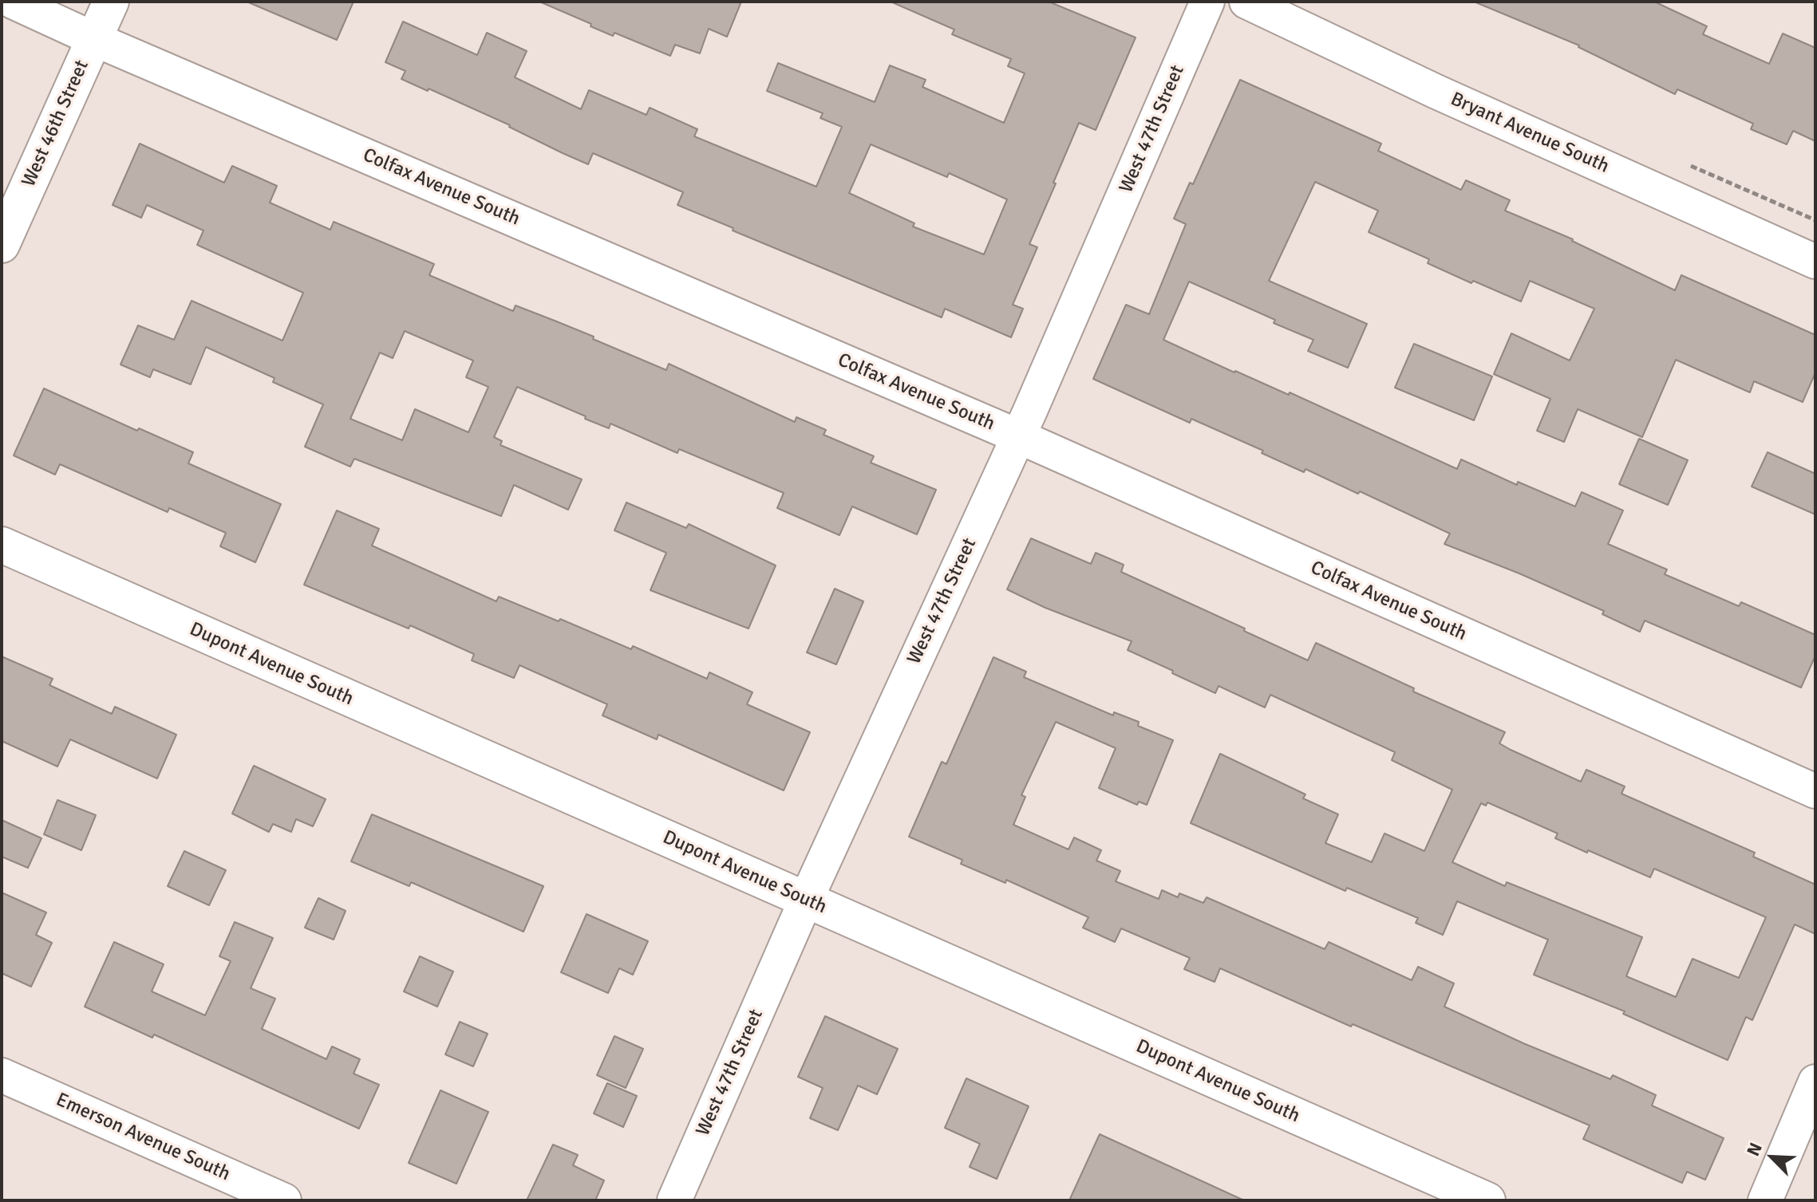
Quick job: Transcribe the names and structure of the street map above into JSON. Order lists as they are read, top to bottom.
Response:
{
  "streets": {
    "street": [
      "West 46th Street",
      "West 47th Street",
      "Bryant Avenue South",
      "Colfax Avenue South",
      "Dupont Avenue South",
      "Emerson Avenue South"
    ]
  },
  "crossings": [
    ["West 46th Street", "Colfax Avenue South"],
    ["West 47th Street", "Colfax Avenue South"],
    ["West 47th Street", "Dupont Avenue South"]
  ],
  "north": "top left"
}
